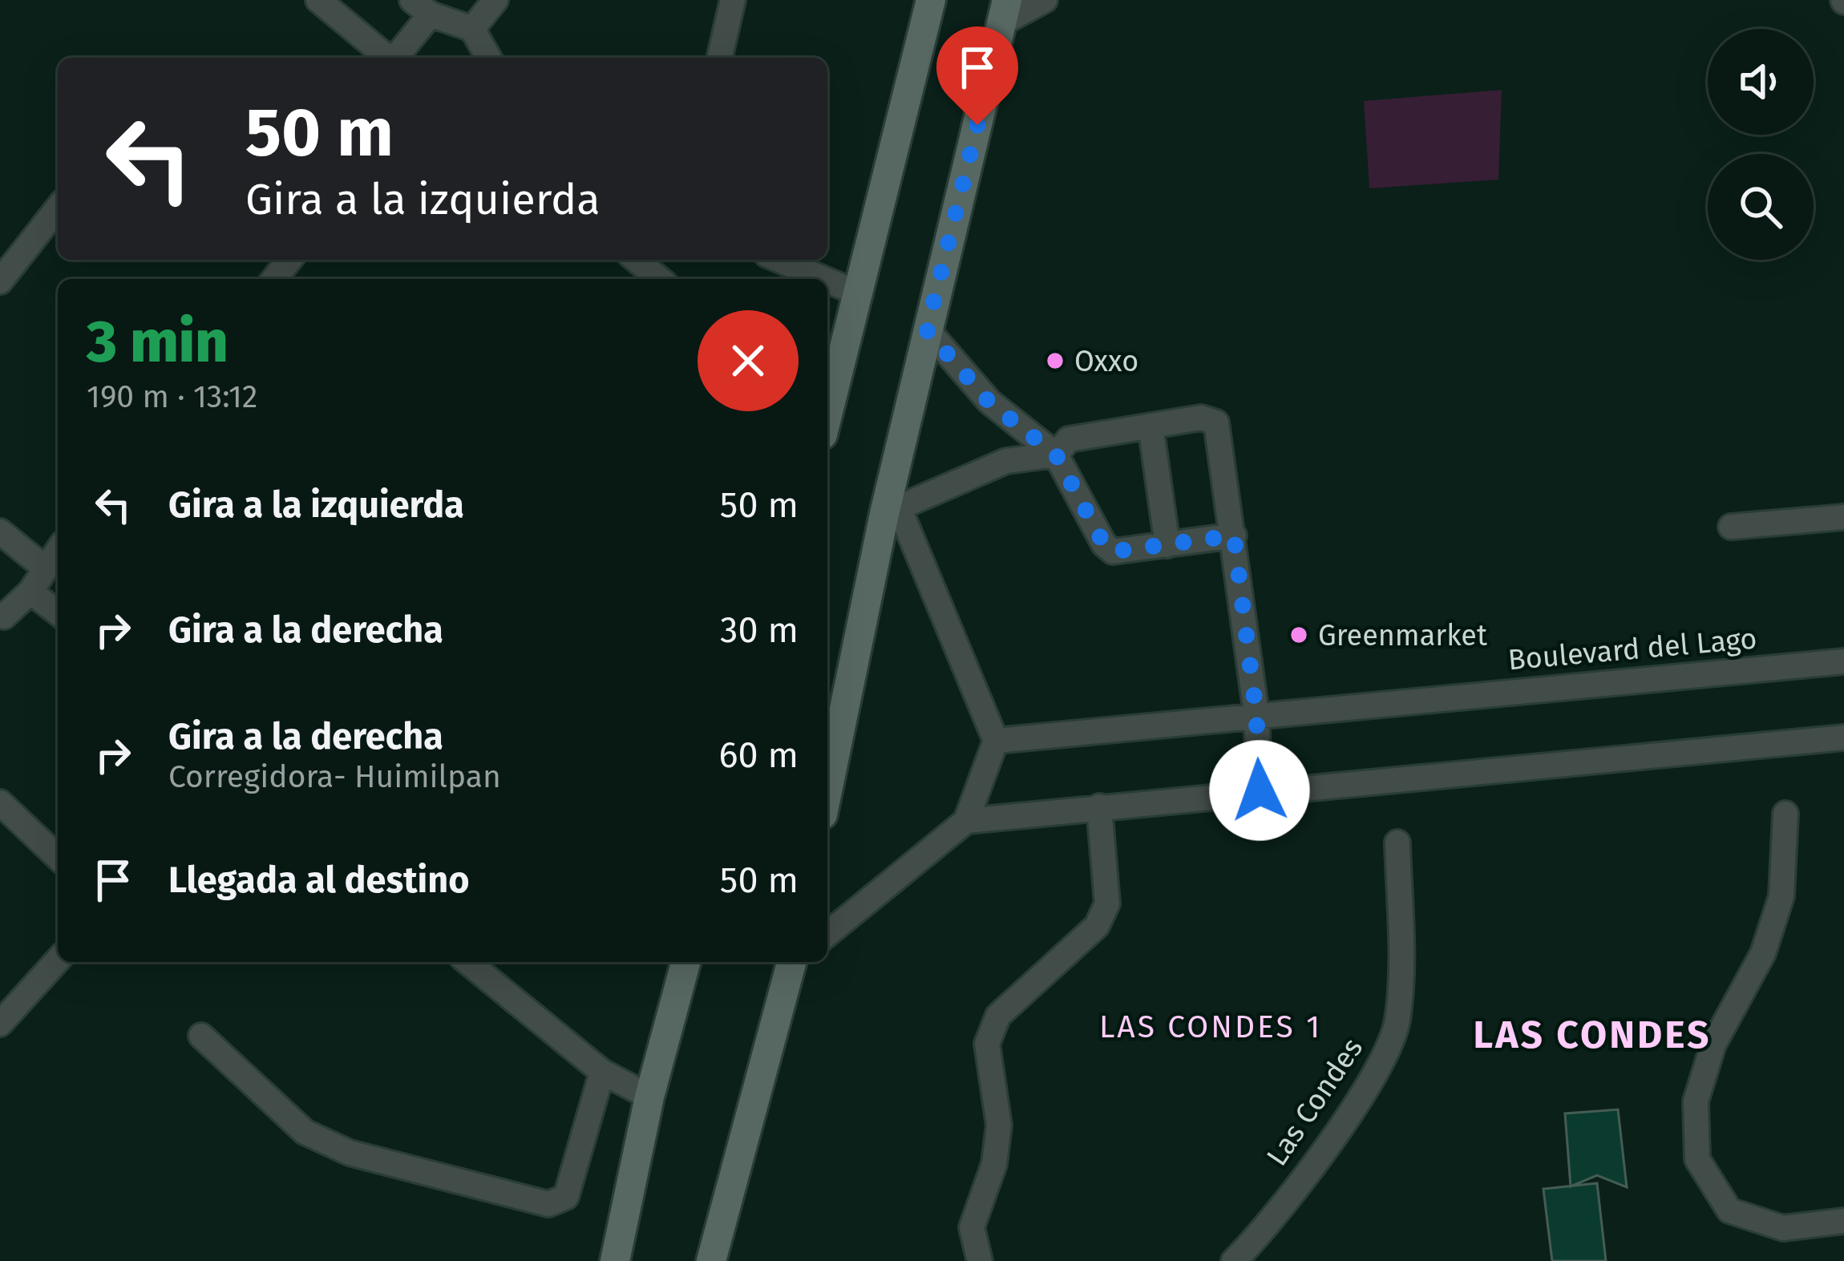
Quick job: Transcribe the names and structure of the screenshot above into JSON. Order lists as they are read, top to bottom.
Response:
{
  "streets": {
    "street": ["Boulevard del Lago", "Las Condes"]
  },
  "districts": ["LAS CONDES 1", "LAS CONDES"],
  "places": ["Oxxo", "Greenmarket"],
  "page": {
    "turn": ["50 m", "Gira a la izquierda"],
    "heading": ["3 min", "190 m · 13:12"],
    "list": [
      {
        "name": "Gira a la izquierda",
        "value": "50 m"
      },
      {
        "name": "Gira a la derecha",
        "value": "30 m"
      },
      {
        "name": "Gira a la derecha",
        "note": "Corregidora- Huimilpan",
        "value": "60 m"
      },
      {
        "name": "Llegada al destino",
        "value": "50 m"
      }
    ]
  }
}
